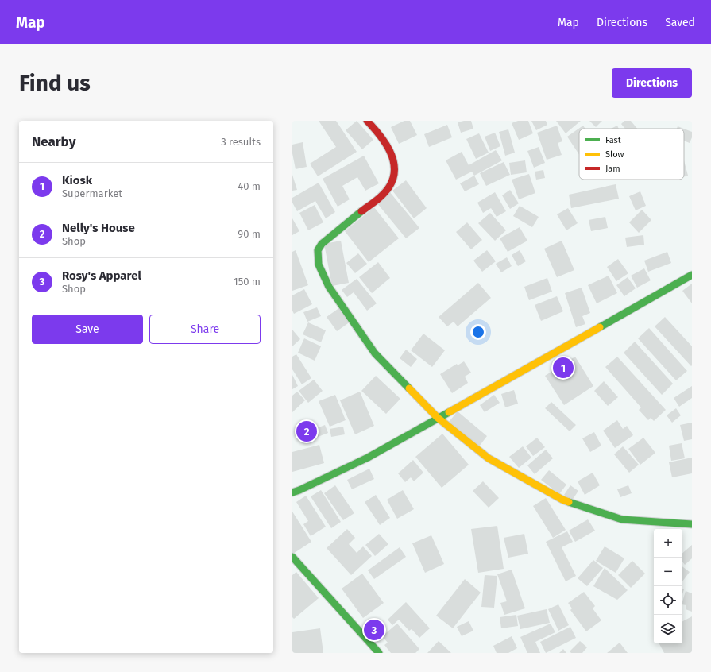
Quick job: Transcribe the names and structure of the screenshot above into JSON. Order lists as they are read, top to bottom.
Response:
{
  "legend": ["Fast", "Slow", "Jam"],
  "page": {
    "header": "Map",
    "nav": ["Map", "Directions", "Saved"],
    "buttons": [
      "Directions",
      ["Save", "Share"]
    ],
    "title": "Find us",
    "heading": ["Nearby", "3 results"],
    "list": [
      {
        "mark": "1",
        "name": "Kiosk",
        "note": "Supermarket",
        "value": "40 m"
      },
      {
        "mark": "2",
        "name": "Nelly's House",
        "note": "Shop",
        "value": "90 m"
      },
      {
        "mark": "3",
        "name": "Rosy's Apparel",
        "note": "Shop",
        "value": "150 m"
      }
    ],
    "pins": ["1", "2", "3"],
    "map_buttons": ["+", "−"]
  }
}
